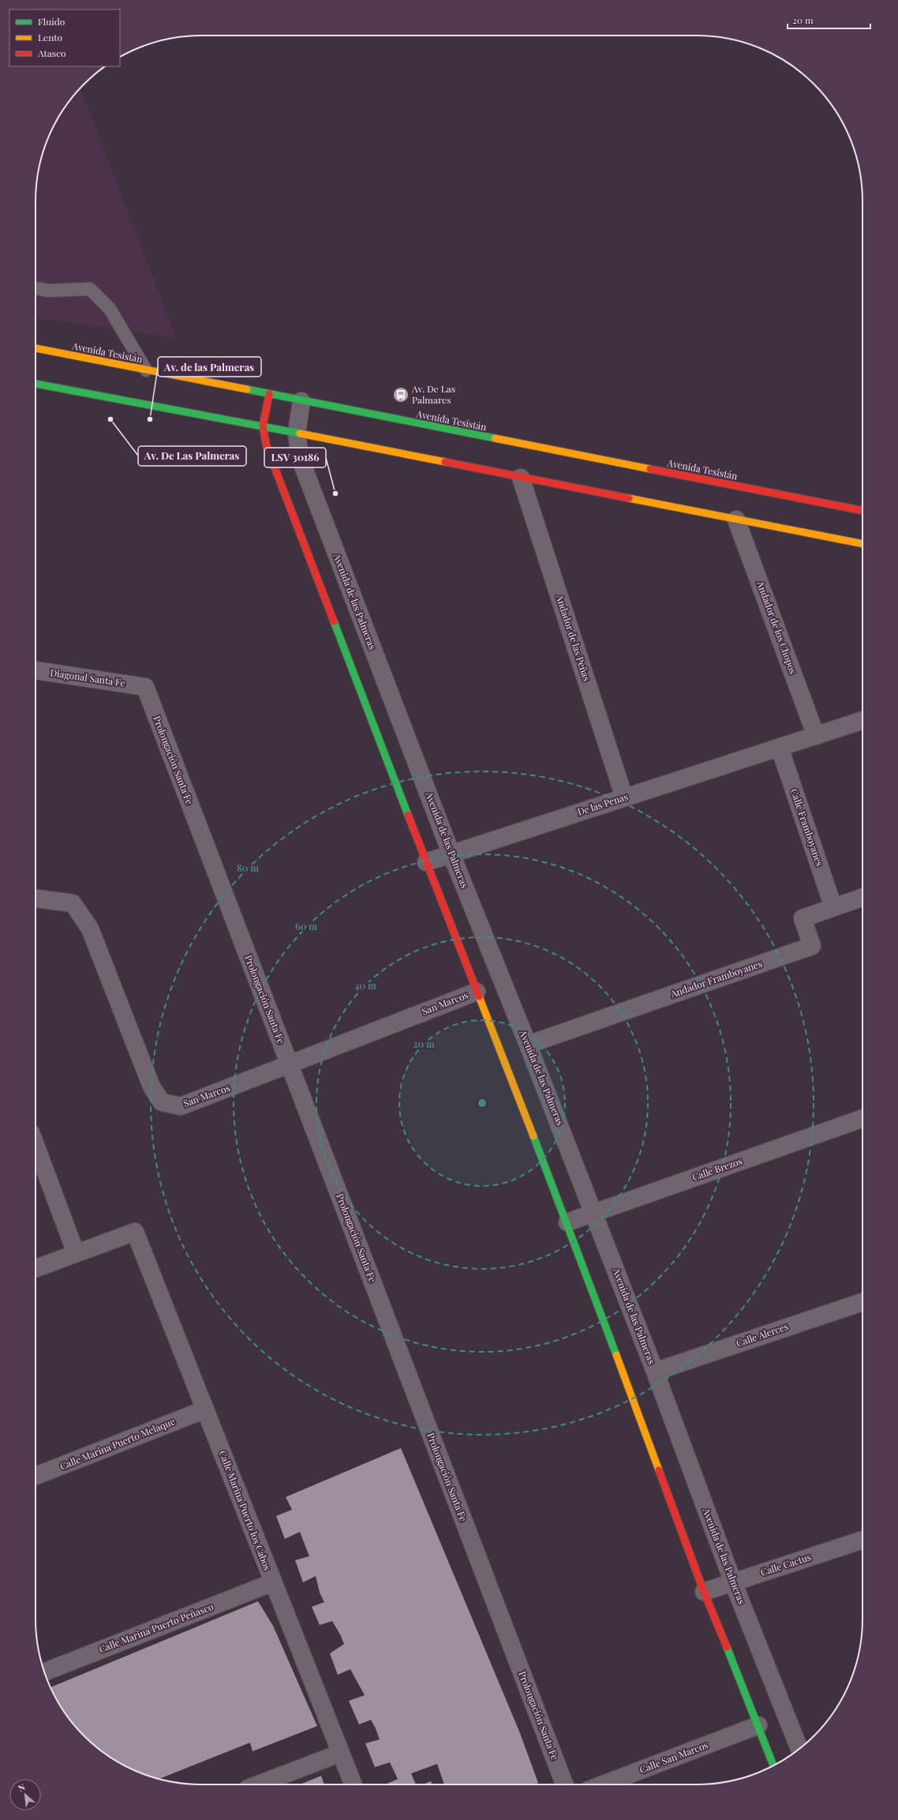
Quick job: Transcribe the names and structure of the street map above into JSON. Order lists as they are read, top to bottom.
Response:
{
  "streets": {
    "street": [
      "Avenida Tesistán",
      "Avenida de las Palmeras",
      "Andador de los Chopos",
      "Andador de las Peñas",
      "Diagonal Santa Fe",
      "Prolongación Santa Fe",
      "De las Penas",
      "Calle Framboyanes",
      "Andador Framboyanes",
      "San Marcos",
      "Calle Brezos",
      "Calle Alerces",
      "Calle Marina Puerto Melaque",
      "Calle Marina Puerto los Cabos",
      "Calle Cactus",
      "Calle Marina Puerto Peñasco",
      "Calle San Marcos"
    ]
  },
  "crossings": [
    ["Avenida Tesistán", "Avenida de las Palmeras"],
    ["Avenida de las Palmeras", "De las Penas"],
    ["Avenida de las Palmeras", "Andador Framboyanes"],
    ["Avenida de las Palmeras", "Calle Brezos"],
    ["Avenida de las Palmeras", "Calle Alerces"],
    ["Avenida de las Palmeras", "Calle Cactus"],
    ["Andador de los Chopos", "De las Penas"],
    ["Andador de las Peñas", "De las Penas"],
    ["Diagonal Santa Fe", "Prolongación Santa Fe"],
    ["Prolongación Santa Fe", "San Marcos"],
    ["De las Penas", "Calle Framboyanes"],
    ["Calle Framboyanes", "Andador Framboyanes"],
    ["Calle Marina Puerto Melaque", "Calle Marina Puerto los Cabos"],
    ["Calle Marina Puerto los Cabos", "Calle Marina Puerto Peñasco"]
  ],
  "places": {
    "bus stop": ["Av. De Las Palmares"],
    "other": ["Av. De Las Palmeras", "Av. de las Palmeras", "LSV 30186"]
  },
  "legend": ["Fluido", "Lento", "Atasco"],
  "scale_bar": "20 m",
  "north": "top left",
  "rings": [
    "80 m",
    "60 m",
    "40 m",
    "20 m"
  ]
}
